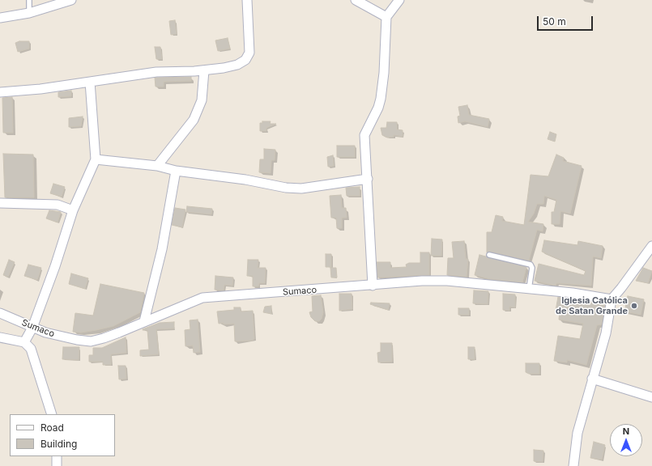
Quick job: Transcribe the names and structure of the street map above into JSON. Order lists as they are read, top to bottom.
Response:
{
  "streets": {
    "street": ["Sumaco"]
  },
  "places": ["Iglesia Católica de Satan Grande"],
  "legend": ["Road", "Building"],
  "scale_bar": "50 m",
  "north": "top"
}
